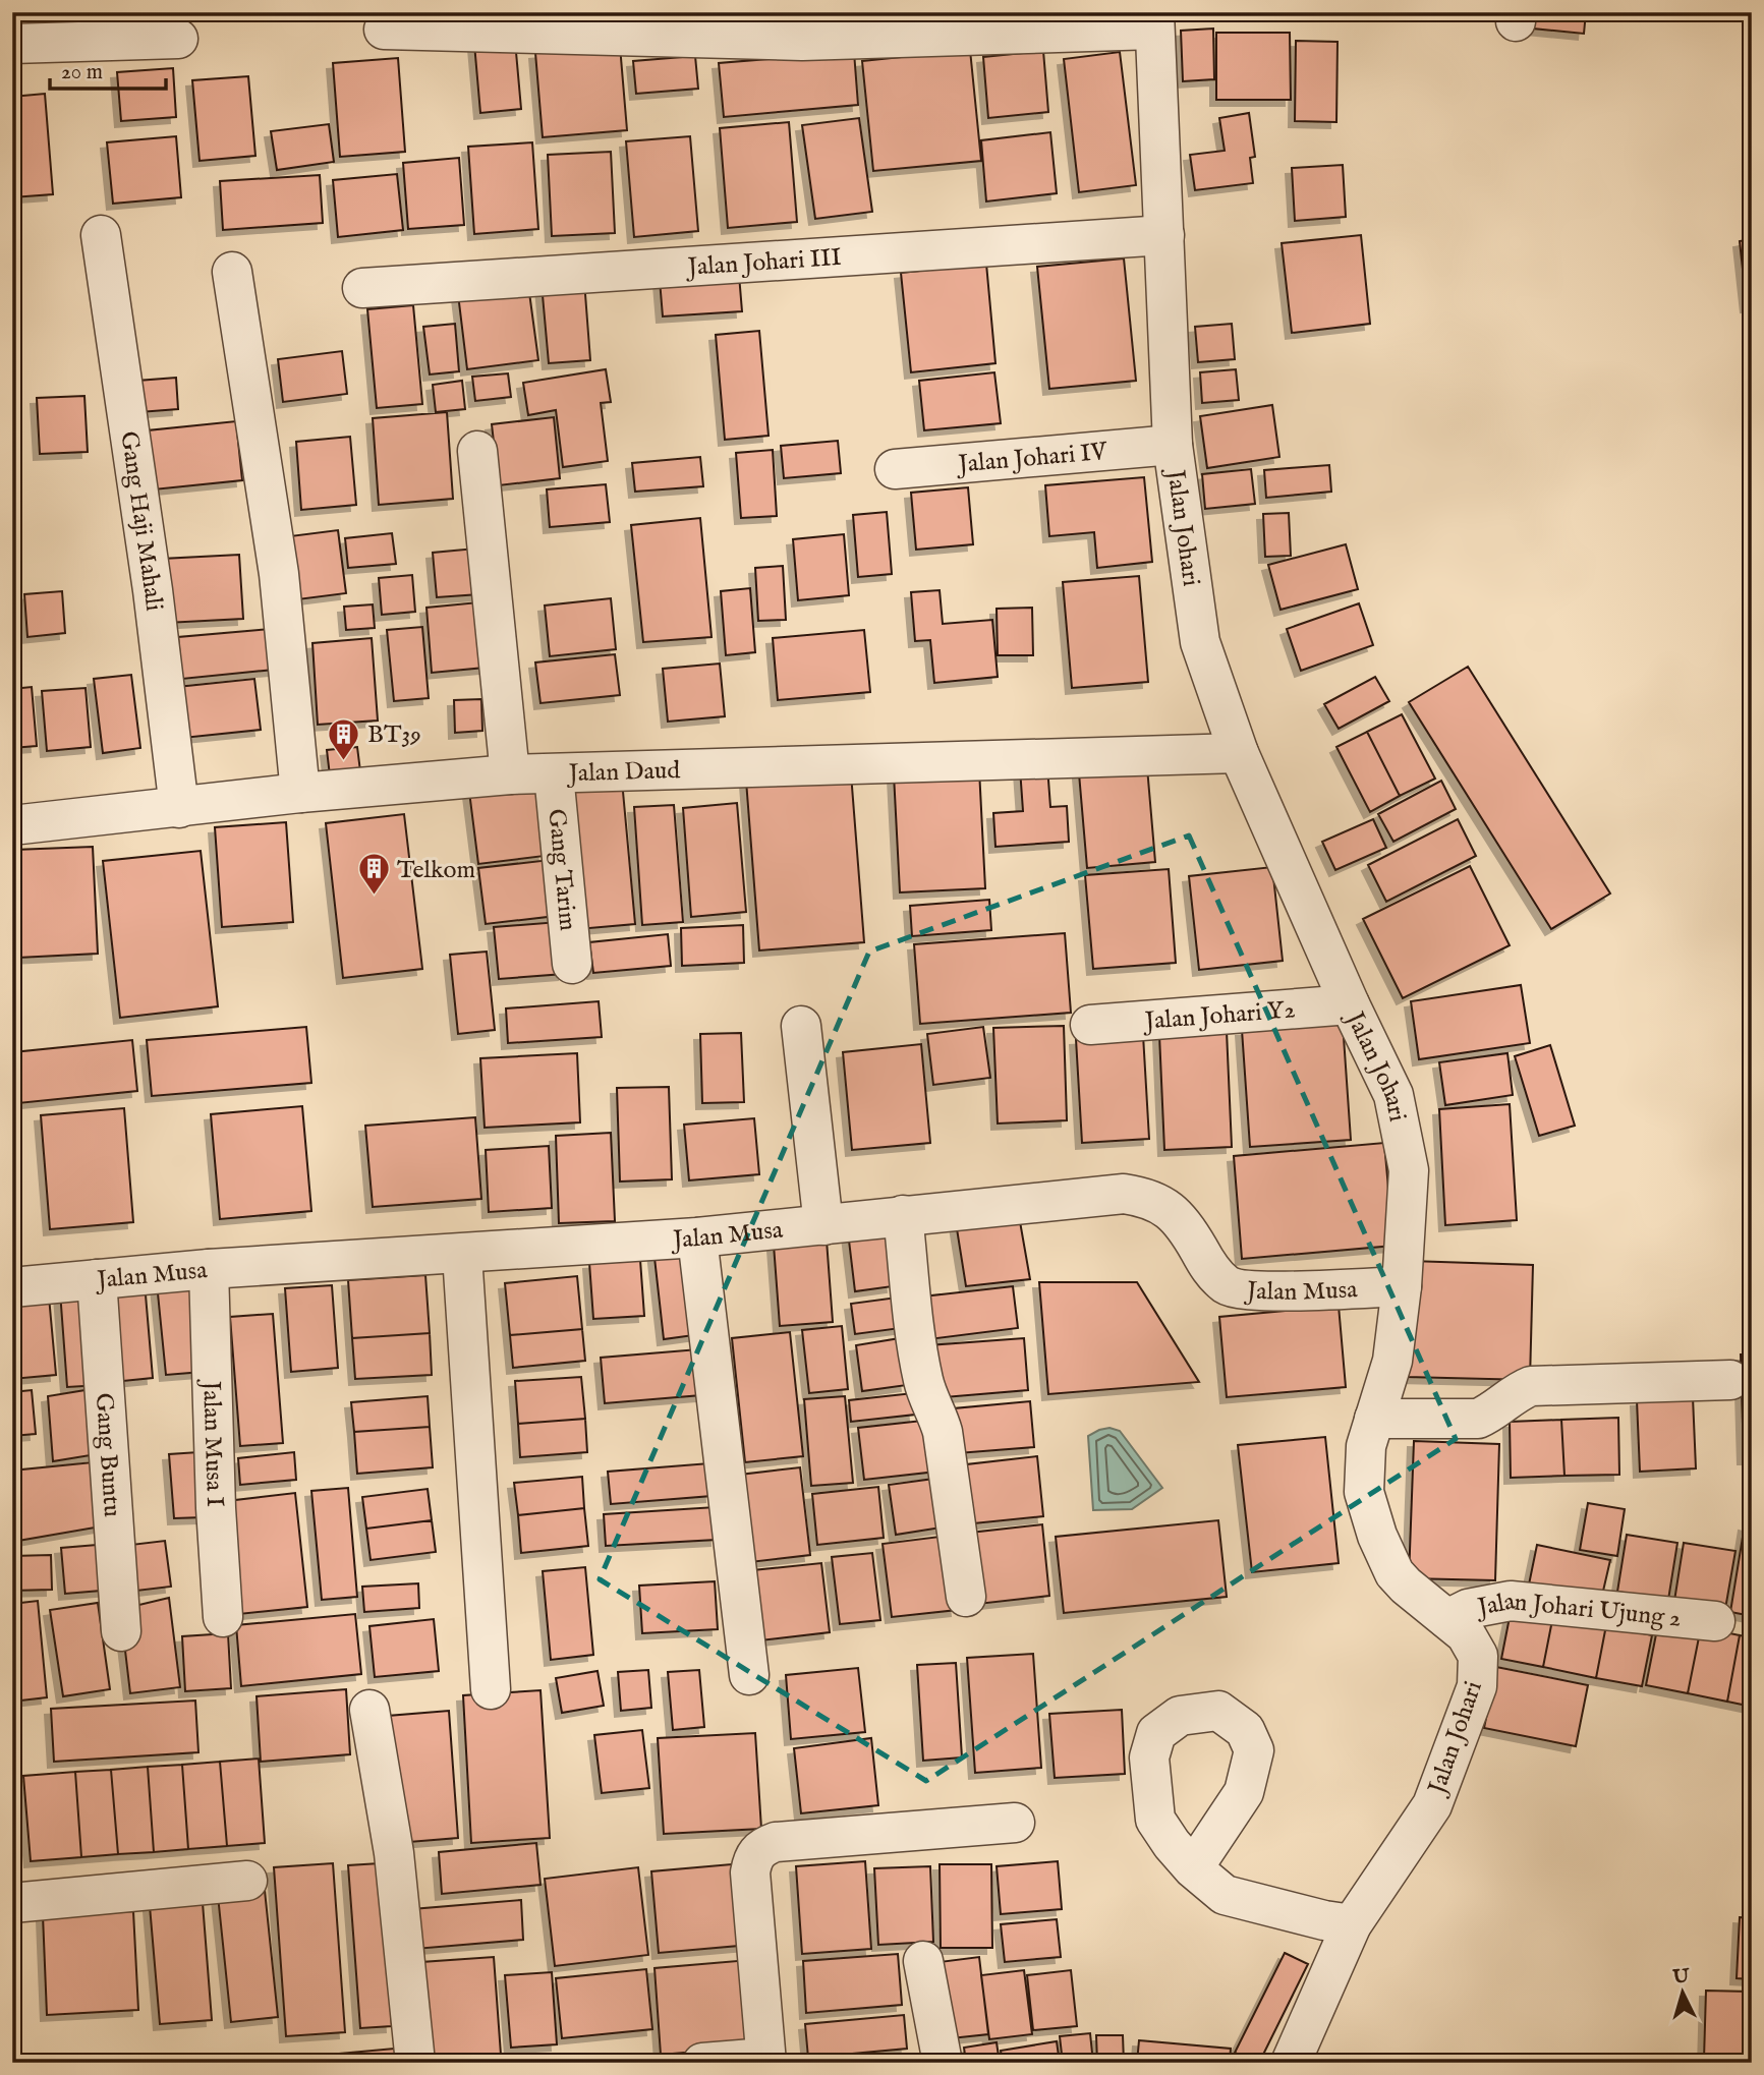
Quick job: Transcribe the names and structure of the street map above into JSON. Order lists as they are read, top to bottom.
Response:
{
  "streets": {
    "street": [
      "Jalan Johari III",
      "Jalan Johari IV",
      "Gang Haji Mahali",
      "Jalan Johari",
      "Jalan Daud",
      "Gang Tarim",
      "Jalan Johari Y2",
      "Jalan Musa",
      "Jalan Musa I",
      "Gang Buntu",
      "Jalan Johari Ujung 2"
    ]
  },
  "crossings": [
    ["Jalan Johari III", "Jalan Johari"],
    ["Jalan Johari IV", "Jalan Johari"],
    ["Gang Haji Mahali", "Jalan Daud"],
    ["Jalan Johari", "Jalan Daud"],
    ["Jalan Johari", "Jalan Johari Y2"],
    ["Jalan Johari", "Jalan Musa"],
    ["Jalan Johari", "Jalan Johari Ujung 2"],
    ["Jalan Daud", "Gang Tarim"],
    ["Jalan Musa", "Jalan Musa I"],
    ["Jalan Musa", "Gang Buntu"]
  ],
  "places": {
    "building": ["BT39", "Telkom"]
  },
  "scale_bar": "20 m",
  "north": "top"
}
